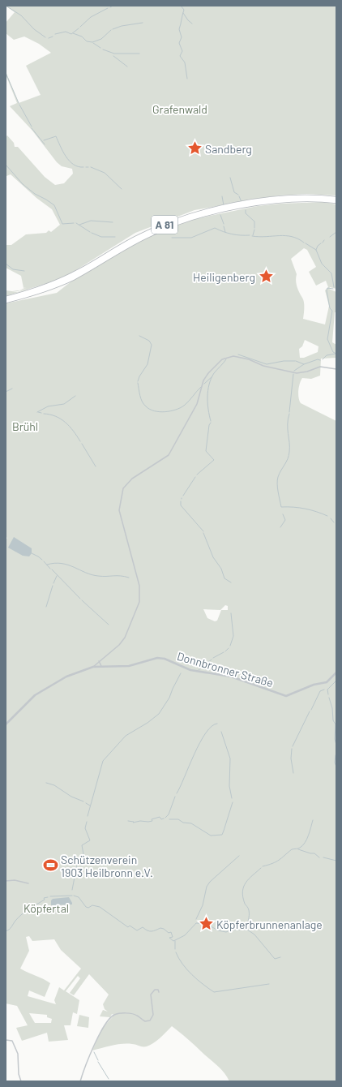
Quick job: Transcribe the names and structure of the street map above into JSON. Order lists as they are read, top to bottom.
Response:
{
  "streets": {
    "highway": ["A 81"],
    "street": ["Donnbronner Straße"]
  },
  "parks": ["Grafenwald", "Brühl", "Köpfertal"],
  "places": {
    "place": ["Sandberg", "Heiligenberg", "Köpferbrunnenanlage"],
    "sports": ["Schützenverein 1903 Heilbronn e.V."]
  }
}
